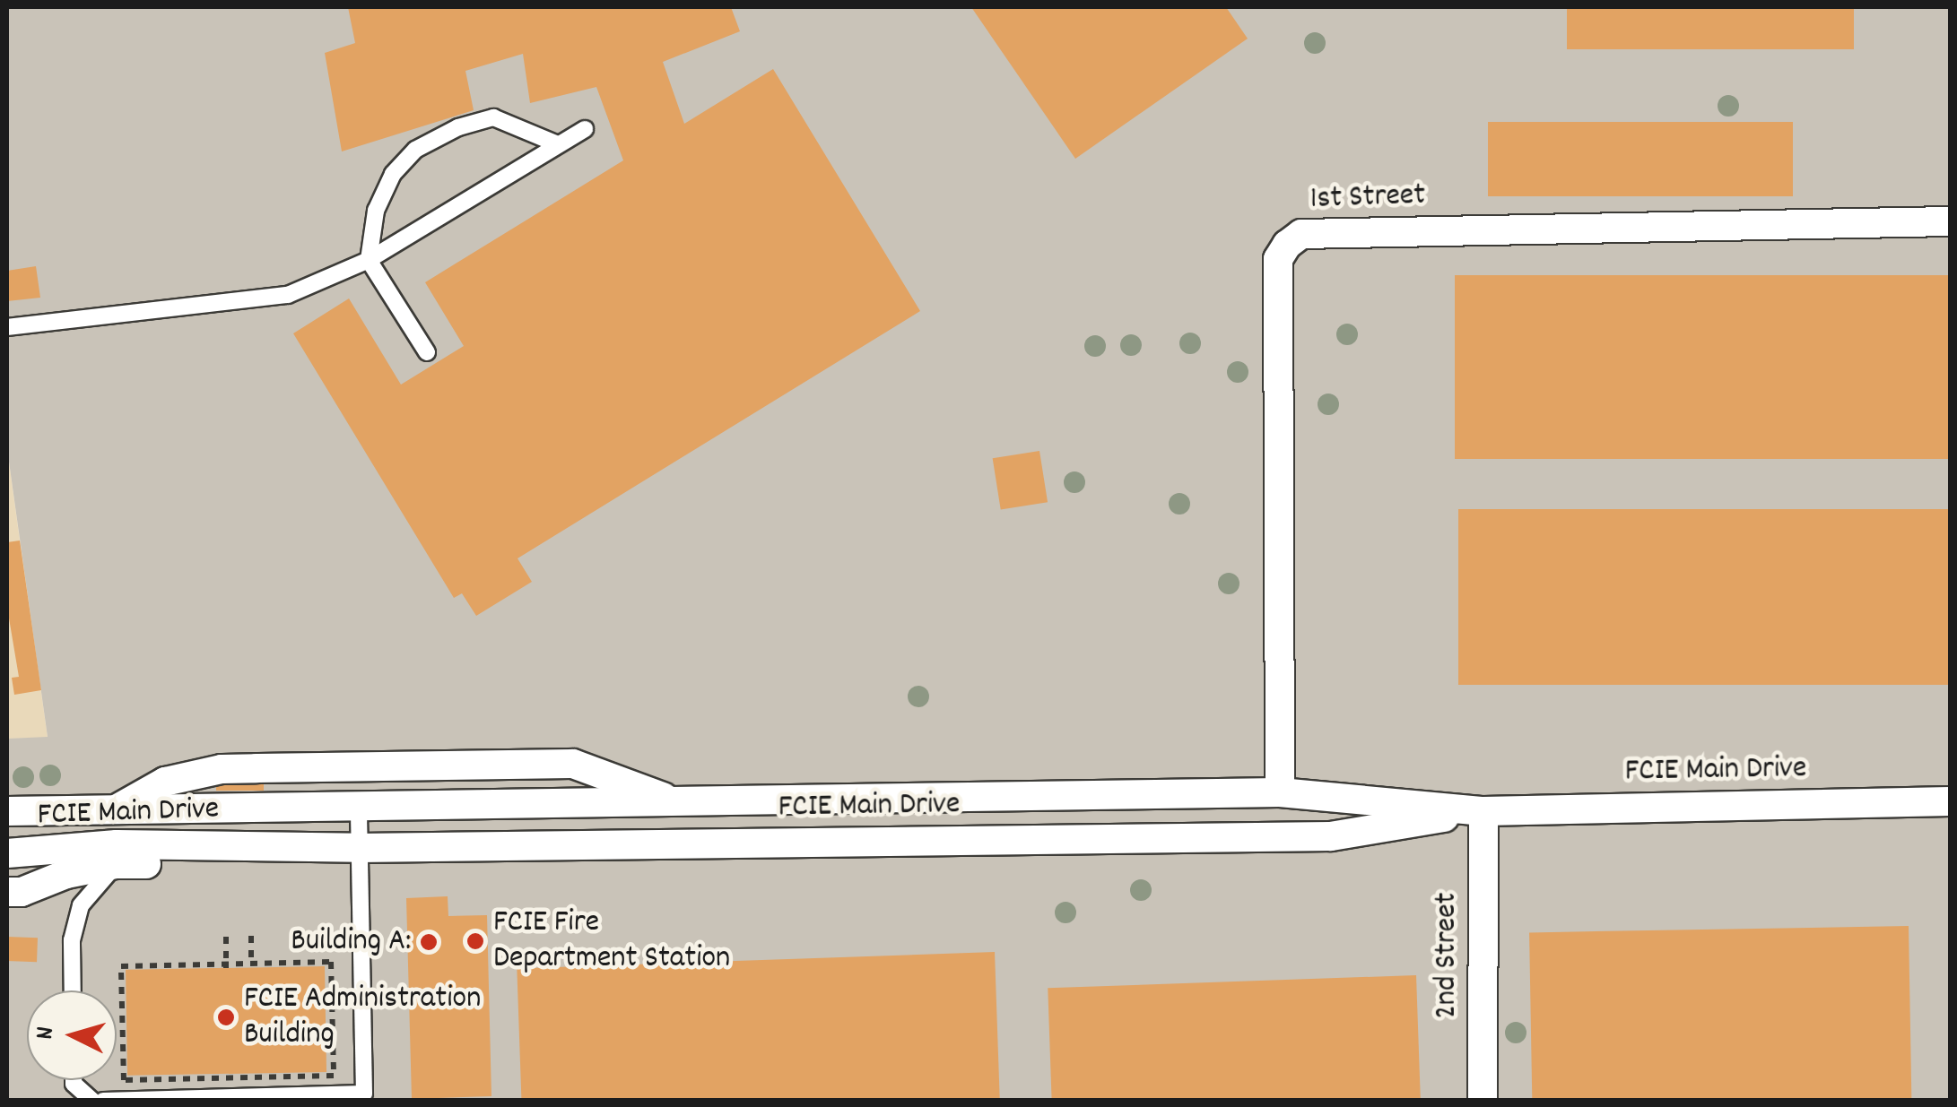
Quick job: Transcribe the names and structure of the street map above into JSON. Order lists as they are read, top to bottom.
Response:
{
  "streets": {
    "street": ["1st Street", "FCIE Main Drive", "2nd Street"]
  },
  "crossings": [
    ["1st Street", "FCIE Main Drive"],
    ["FCIE Main Drive", "2nd Street"]
  ],
  "places": ["FCIE Fire Department Station", "Building A:", "FCIE Administration Building"],
  "north": "left"
}
